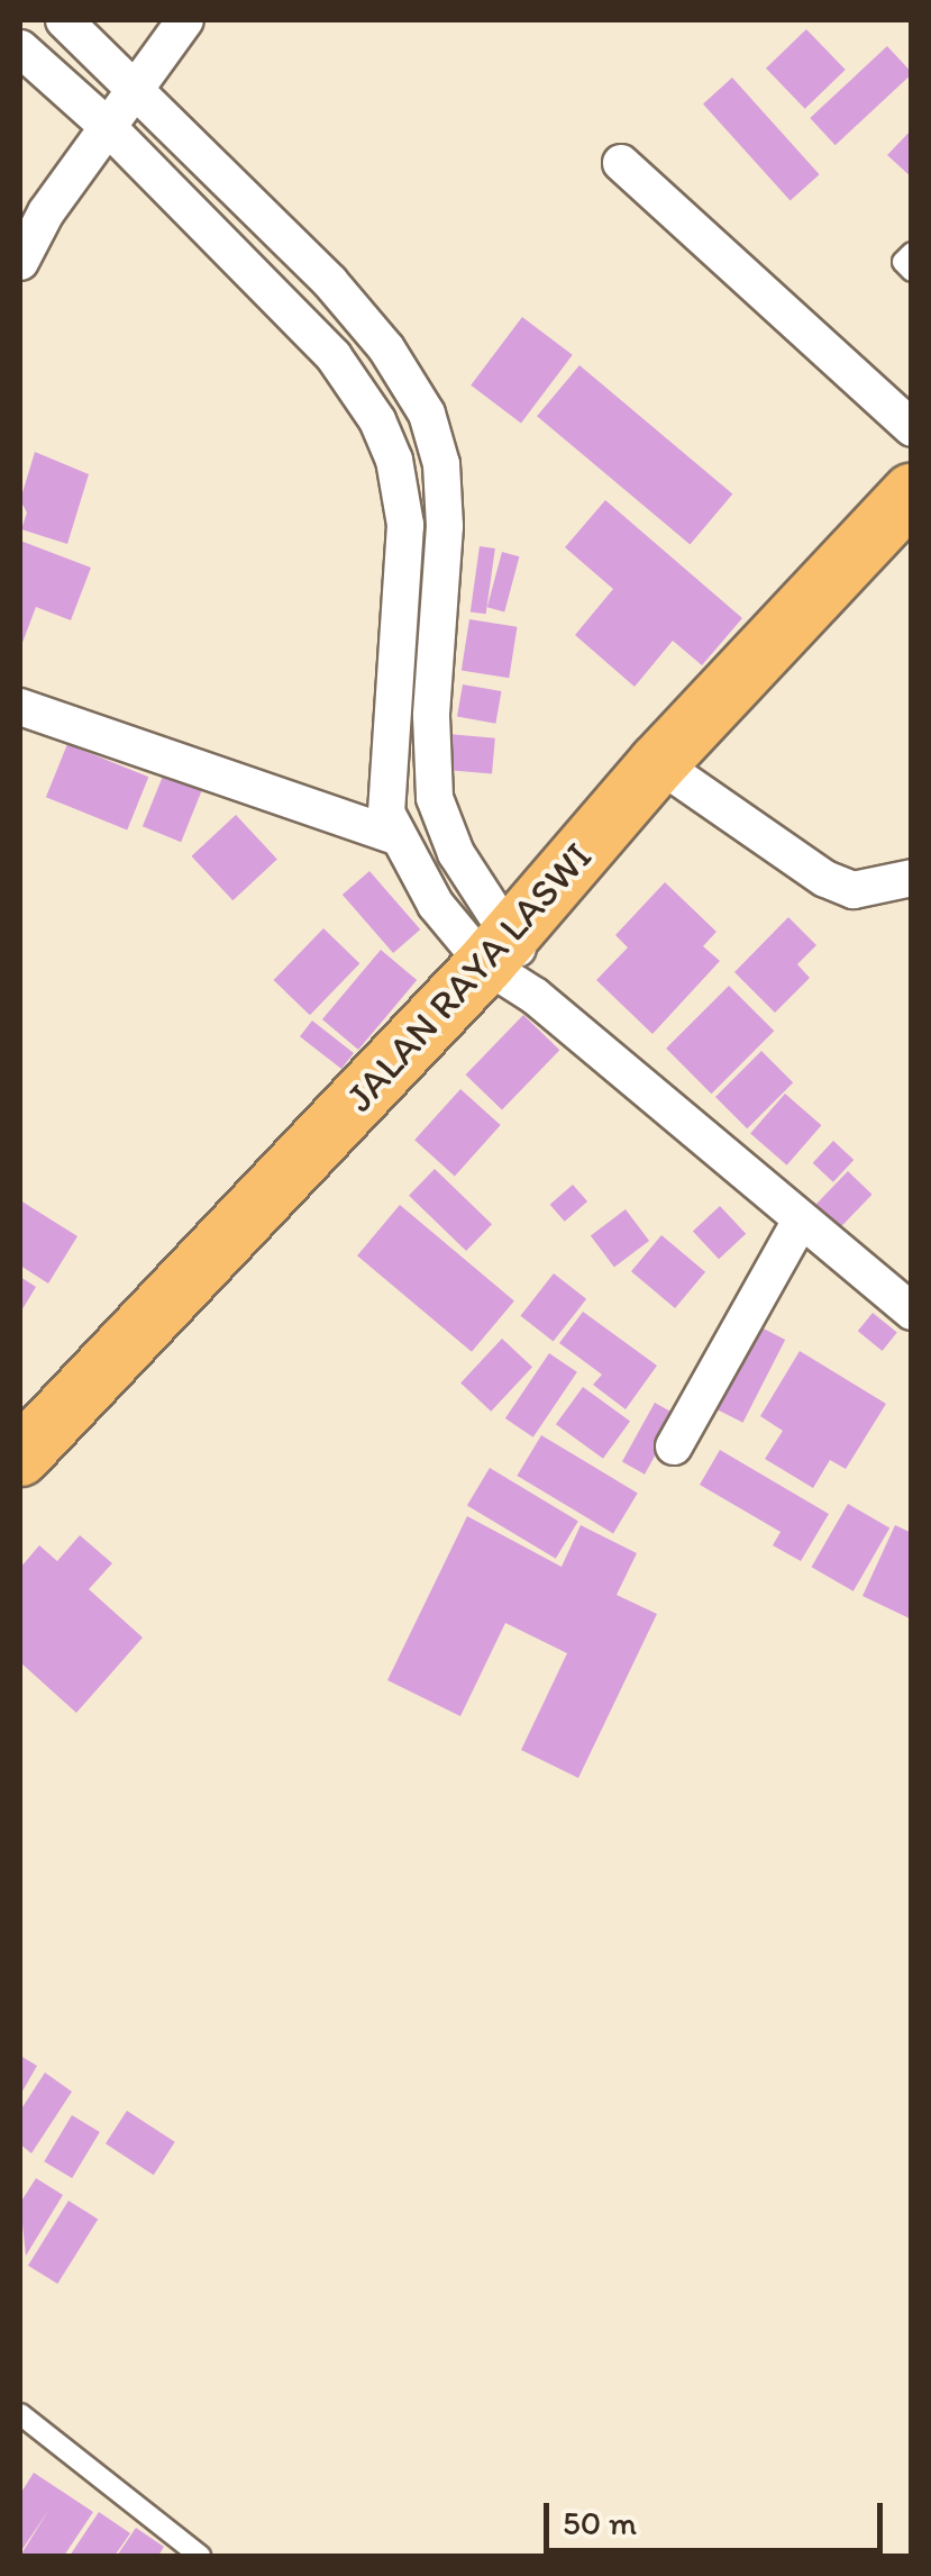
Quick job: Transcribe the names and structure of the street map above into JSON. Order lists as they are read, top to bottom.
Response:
{
  "streets": {
    "main road": ["JALAN RAYA LASWI"]
  },
  "scale_bar": "50 m"
}
